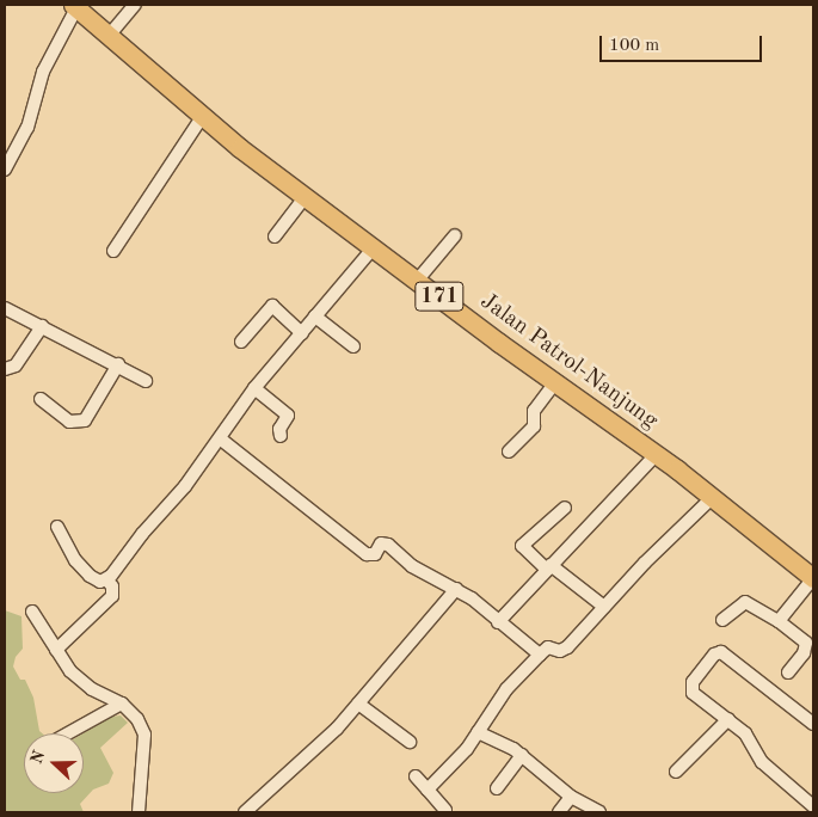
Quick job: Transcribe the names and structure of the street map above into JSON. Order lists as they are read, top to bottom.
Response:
{
  "streets": {
    "main road": ["171", "Jalan Patrol-Nanjung"]
  },
  "scale_bar": "100 m",
  "north": "left"
}
